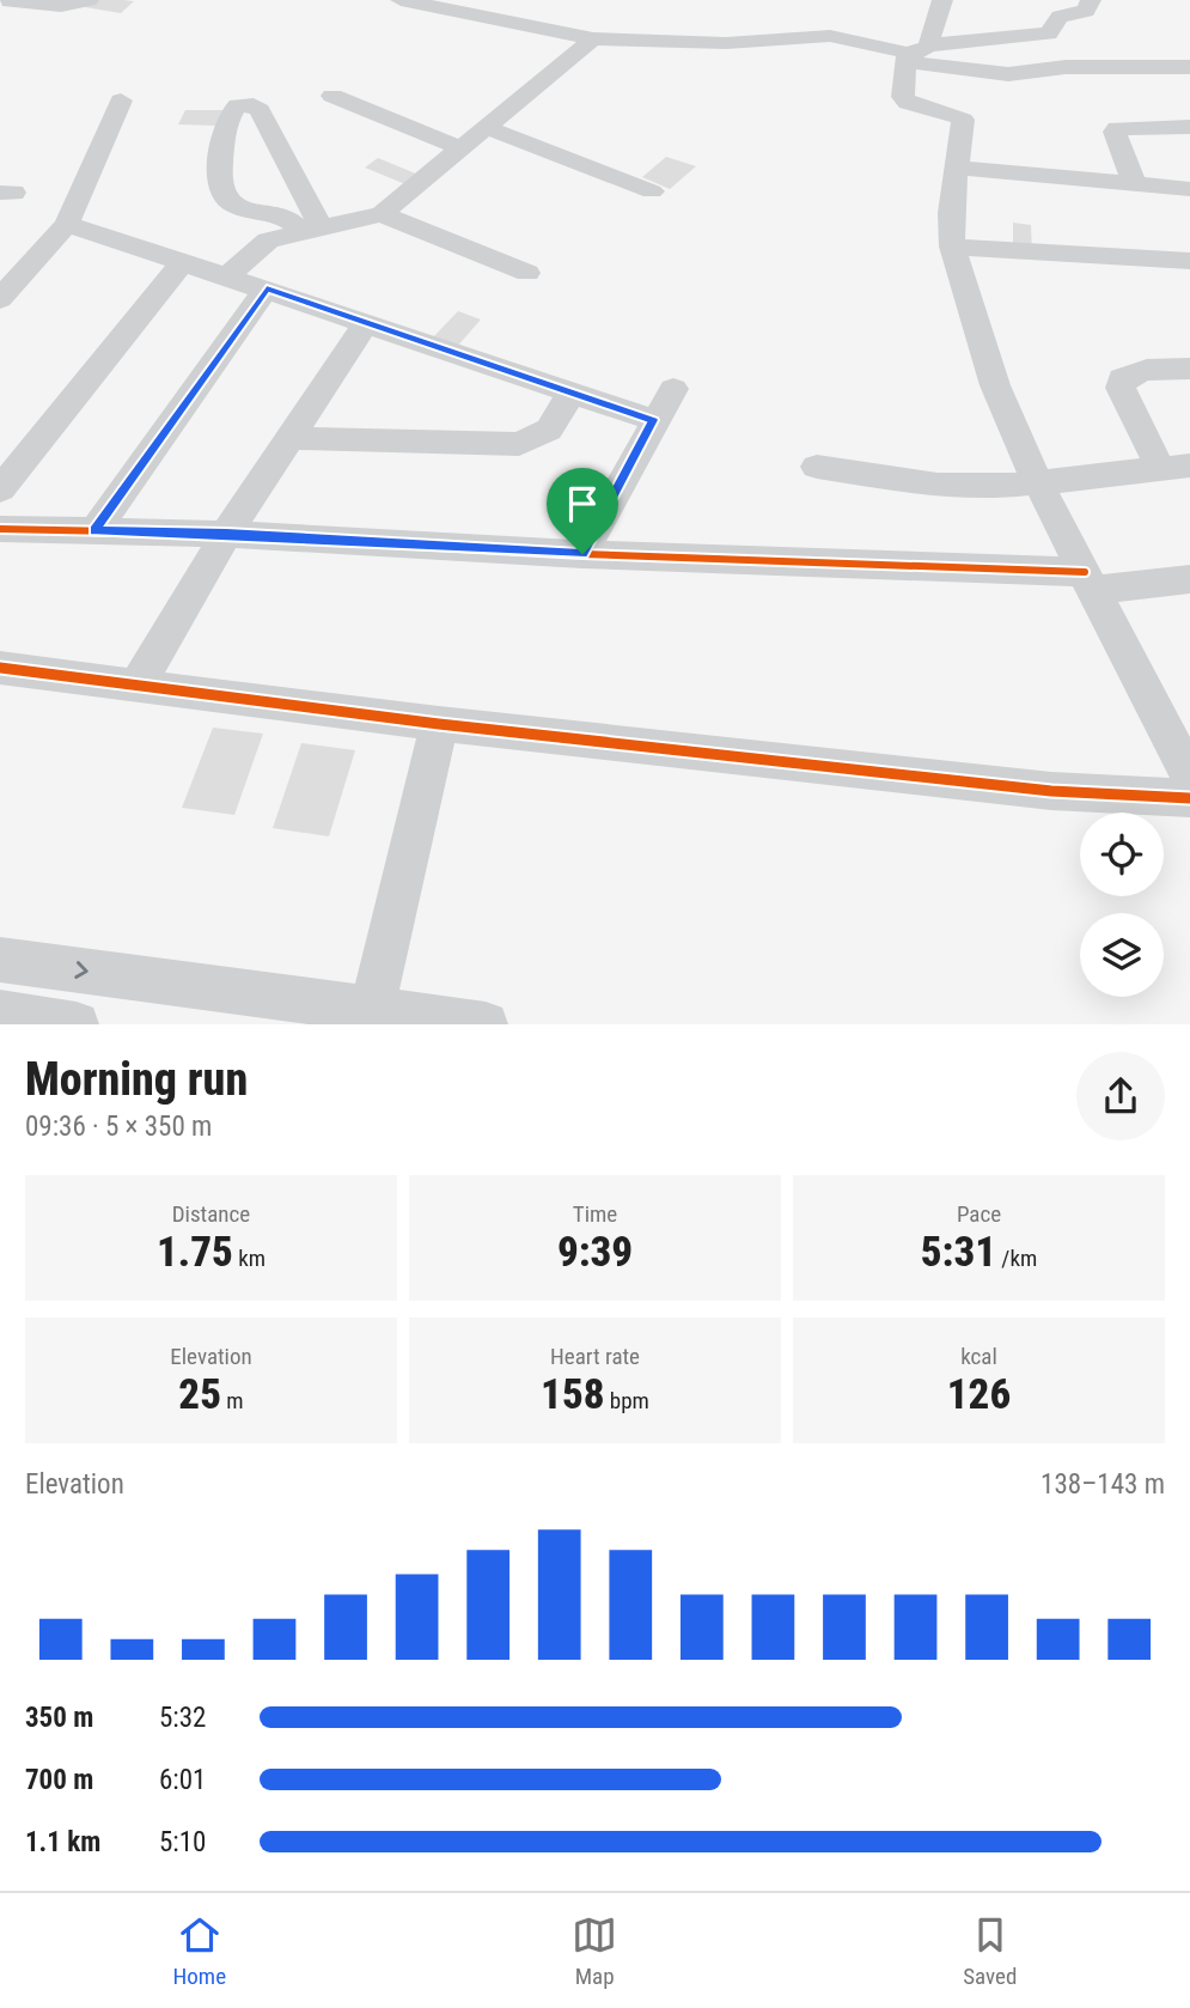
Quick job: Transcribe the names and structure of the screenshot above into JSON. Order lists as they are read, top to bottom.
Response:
{
  "page": {
    "heading": ["Morning run", "09:36 · 5 × 350 m"],
    "stats": [
      ["Distance", "1.75 km"],
      ["Time", "9:39"],
      ["Pace", "5:31 /km"],
      ["Elevation", "25 m"],
      ["Heart rate", "158 bpm"],
      ["kcal", "126"]
    ],
    "chart": ["Elevation", "138–143 m"],
    "list": [
      {
        "name": "350 m",
        "note": "5:32"
      },
      {
        "name": "700 m",
        "note": "6:01"
      },
      {
        "name": "1.1 km",
        "note": "5:10"
      }
    ],
    "tabs": ["Home", "Map", "Saved"]
  }
}
